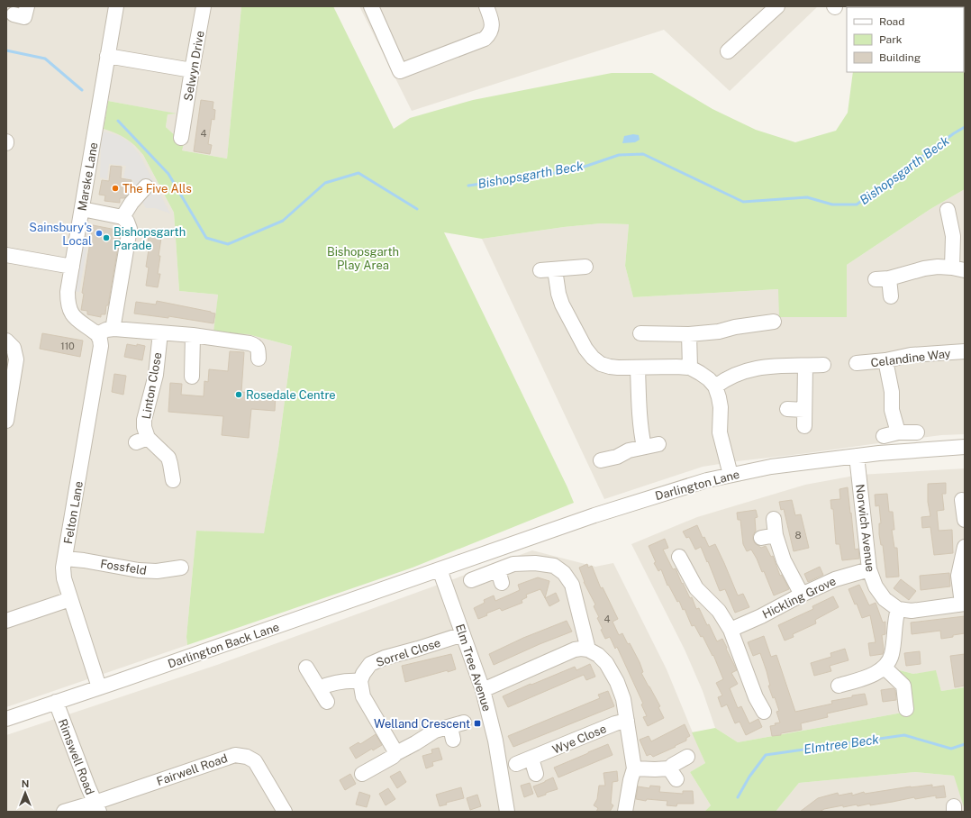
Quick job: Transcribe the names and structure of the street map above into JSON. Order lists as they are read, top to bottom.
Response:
{
  "streets": {
    "street": [
      "Selwyn Drive",
      "Marske Lane",
      "Celandine Way",
      "Linton Close",
      "Darlington Lane",
      "Felton Lane",
      "Norwich Avenue",
      "Fossfeld",
      "Hickling Grove",
      "Darlington Back Lane",
      "Sorrel Close",
      "Elm Tree Avenue",
      "Wye Close",
      "Rimswell Road",
      "Fairwell Road"
    ]
  },
  "crossings": [
    ["Marske Lane", "Felton Lane"],
    ["Darlington Lane", "Norwich Avenue"],
    ["Darlington Lane", "Darlington Back Lane"],
    ["Darlington Lane", "Elm Tree Avenue"],
    ["Felton Lane", "Fossfeld"],
    ["Felton Lane", "Darlington Back Lane"],
    ["Norwich Avenue", "Hickling Grove"],
    ["Darlington Back Lane", "Elm Tree Avenue"],
    ["Darlington Back Lane", "Rimswell Road"],
    ["Sorrel Close", "Elm Tree Avenue"],
    ["Rimswell Road", "Fairwell Road"]
  ],
  "water": ["Bishopsgarth Beck", "Elmtree Beck"],
  "parks": ["Bishopsgarth Play Area"],
  "places": {
    "other": [
      "The Five Alls",
      "Sainsbury's Local",
      "Bishopsgarth Parade",
      "Rosedale Centre"
    ],
    "transit": ["Welland Crescent"]
  },
  "house_numbers": [
    "4",
    "110",
    "8",
    "4"
  ],
  "legend": ["Road", "Park", "Building"],
  "north": "top"
}
